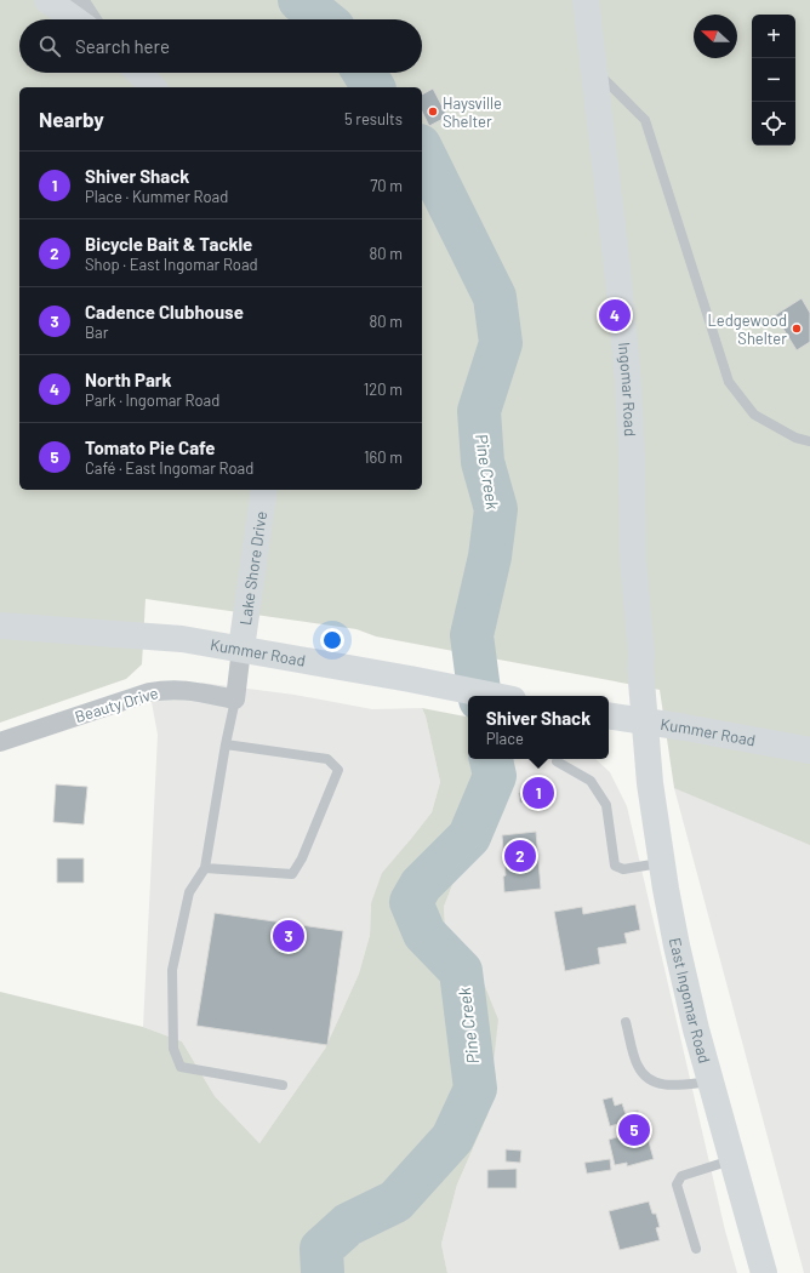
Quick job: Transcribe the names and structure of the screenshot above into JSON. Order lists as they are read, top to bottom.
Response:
{
  "streets": {
    "main road": [
      "Ingomar Road",
      "Lake Shore Drive",
      "Kummer Road",
      "East Ingomar Road"
    ],
    "street": ["Beauty Drive"]
  },
  "crossings": [
    ["Ingomar Road", "Kummer Road"],
    ["Ingomar Road", "East Ingomar Road"],
    ["Lake Shore Drive", "Kummer Road"],
    ["Kummer Road", "East Ingomar Road"]
  ],
  "water": ["Pine Creek"],
  "places": ["Haysville Shelter", "Ledgewood Shelter"],
  "north": "left",
  "page": {
    "map_buttons": ["+", "−"],
    "search": "Search here",
    "heading": ["Nearby", "5 results"],
    "list": [
      {
        "mark": "1",
        "name": "Shiver Shack",
        "note": "Place · Kummer Road",
        "value": "70 m"
      },
      {
        "mark": "2",
        "name": "Bicycle Bait & Tackle",
        "note": "Shop · East Ingomar Road",
        "value": "80 m"
      },
      {
        "mark": "3",
        "name": "Cadence Clubhouse",
        "note": "Bar",
        "value": "80 m"
      },
      {
        "mark": "4",
        "name": "North Park",
        "note": "Park · Ingomar Road",
        "value": "120 m"
      },
      {
        "mark": "5",
        "name": "Tomato Pie Cafe",
        "note": "Café · East Ingomar Road",
        "value": "160 m"
      }
    ],
    "pins": [
      "4",
      "1",
      "2",
      "3",
      "5"
    ],
    "popup": ["Shiver Shack", "Place"]
  }
}
